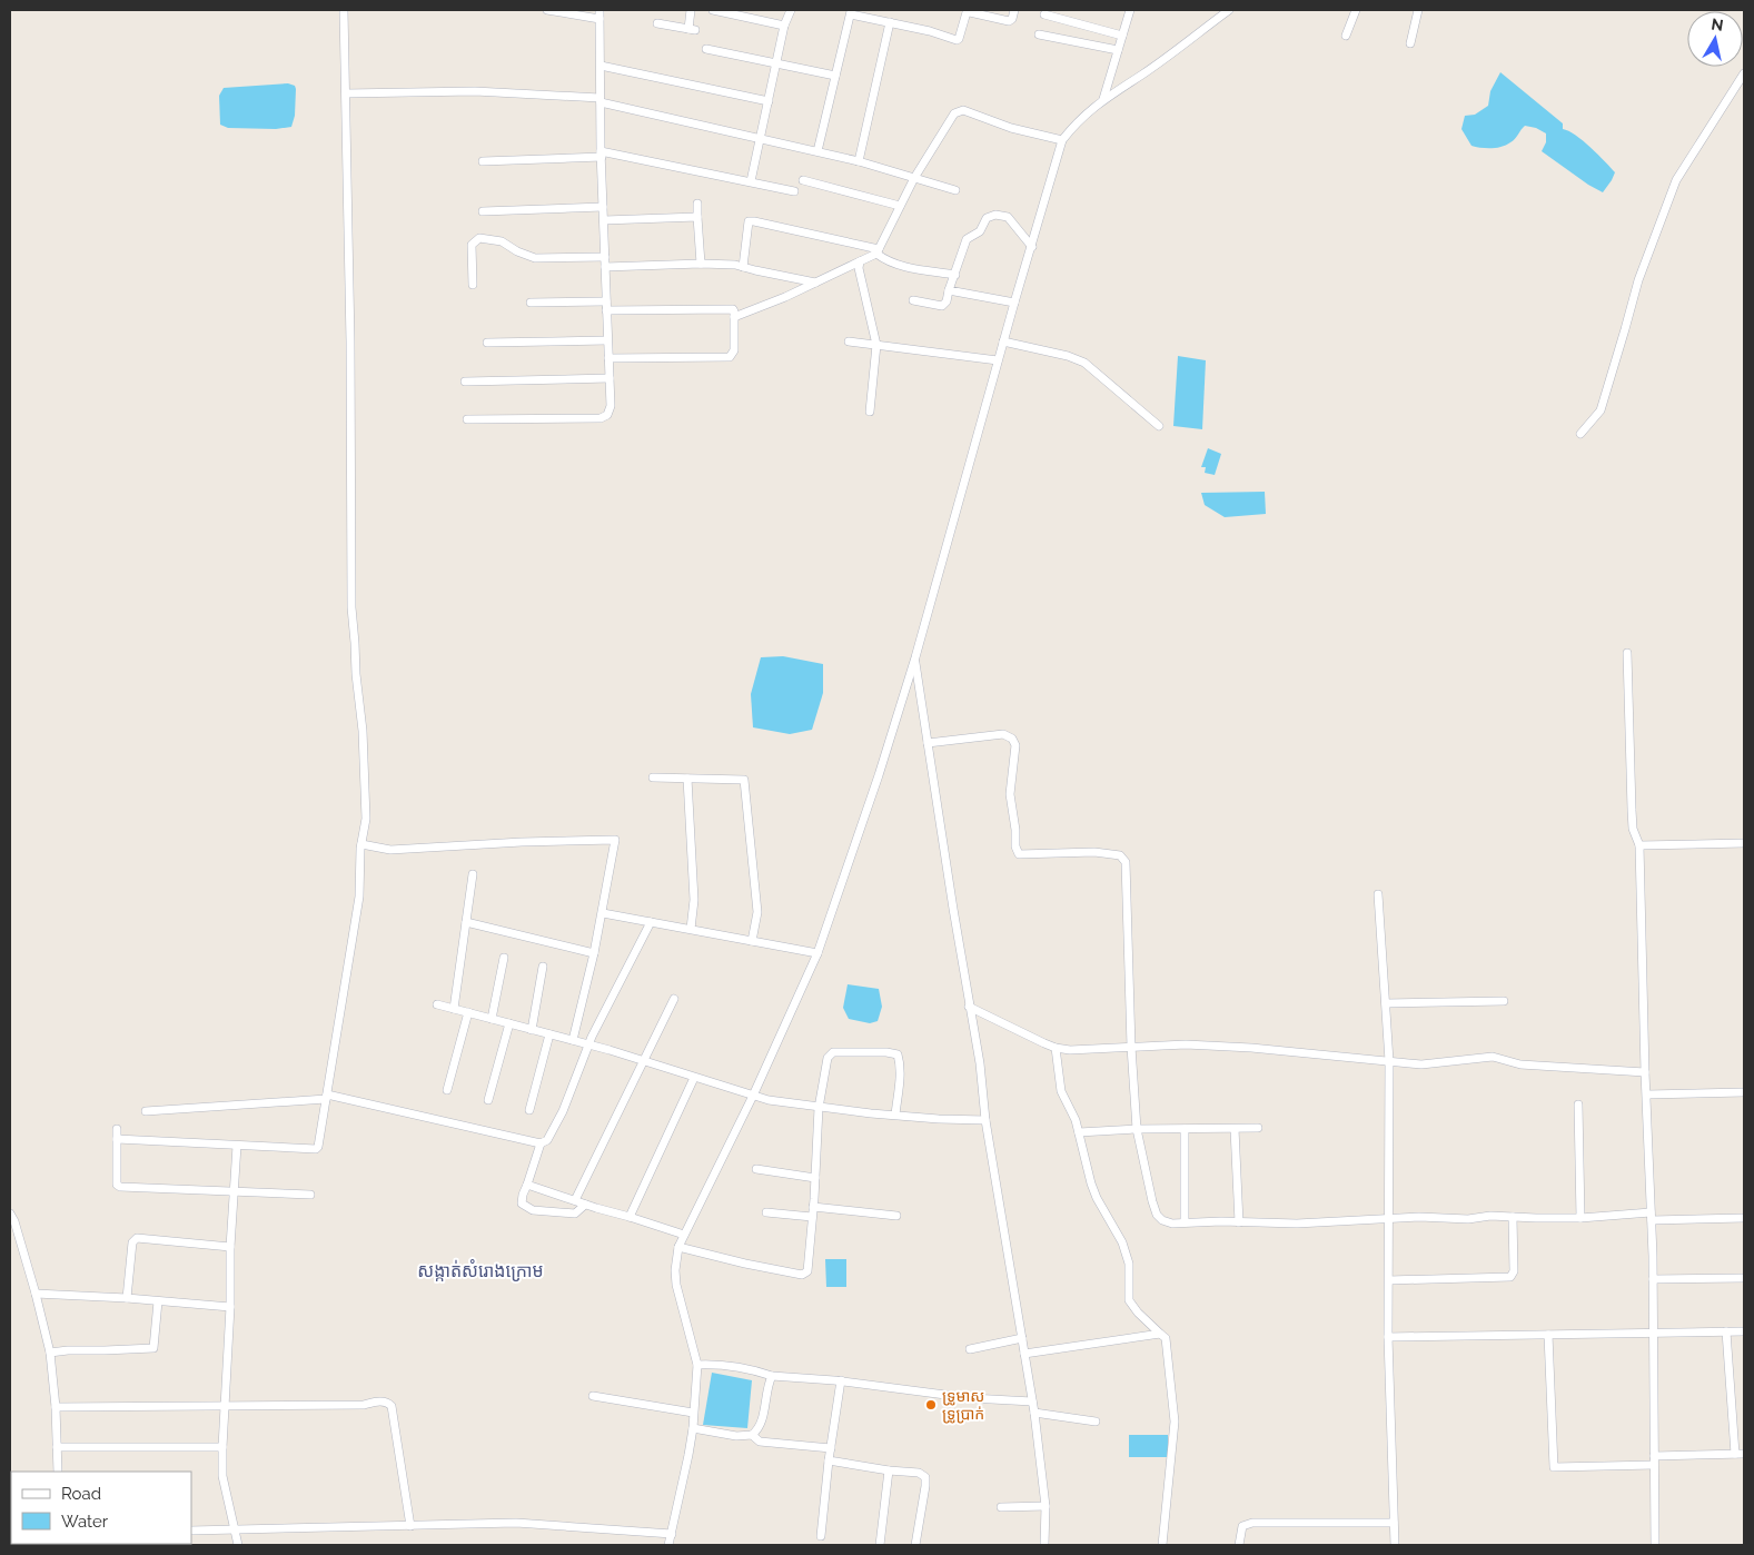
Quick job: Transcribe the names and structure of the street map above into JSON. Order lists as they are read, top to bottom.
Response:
{
  "districts": ["សង្កាត់សំរោងក្រោម"],
  "places": ["ទ្រូមាស ទ្រូប្រាក់"],
  "legend": ["Road", "Water"],
  "north": "top"
}
